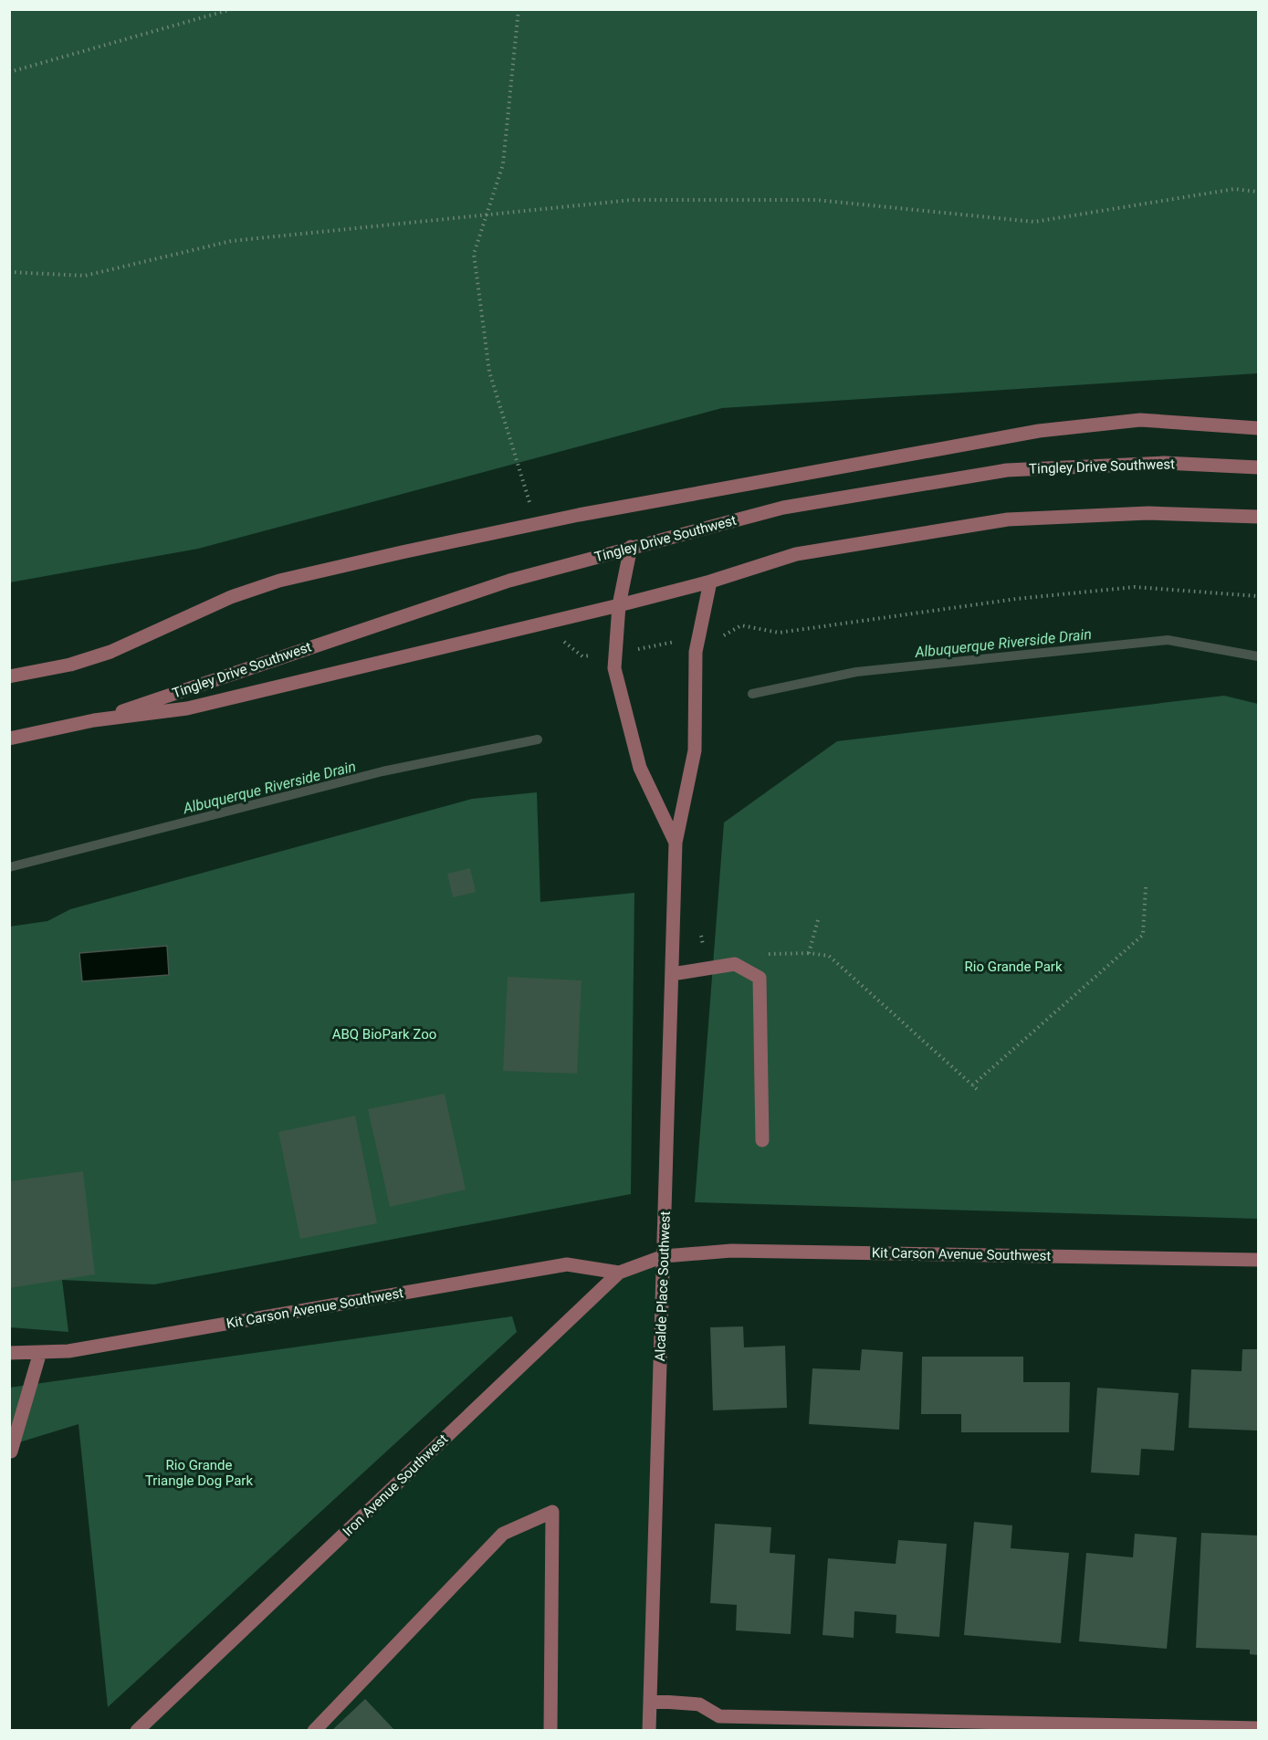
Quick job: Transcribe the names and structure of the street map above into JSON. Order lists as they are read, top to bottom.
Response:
{
  "streets": {
    "street": [
      "Tingley Drive Southwest",
      "Kit Carson Avenue Southwest",
      "Alcalde Place Southwest",
      "Iron Avenue Southwest"
    ]
  },
  "crossings": [
    ["Tingley Drive Southwest", "Alcalde Place Southwest"],
    ["Kit Carson Avenue Southwest", "Alcalde Place Southwest"],
    ["Kit Carson Avenue Southwest", "Iron Avenue Southwest"],
    ["Alcalde Place Southwest", "Iron Avenue Southwest"]
  ],
  "water": ["Albuquerque Riverside Drain"],
  "parks": ["Rio Grande Park", "ABQ BioPark Zoo", "Rio Grande Triangle Dog Park"]
}
